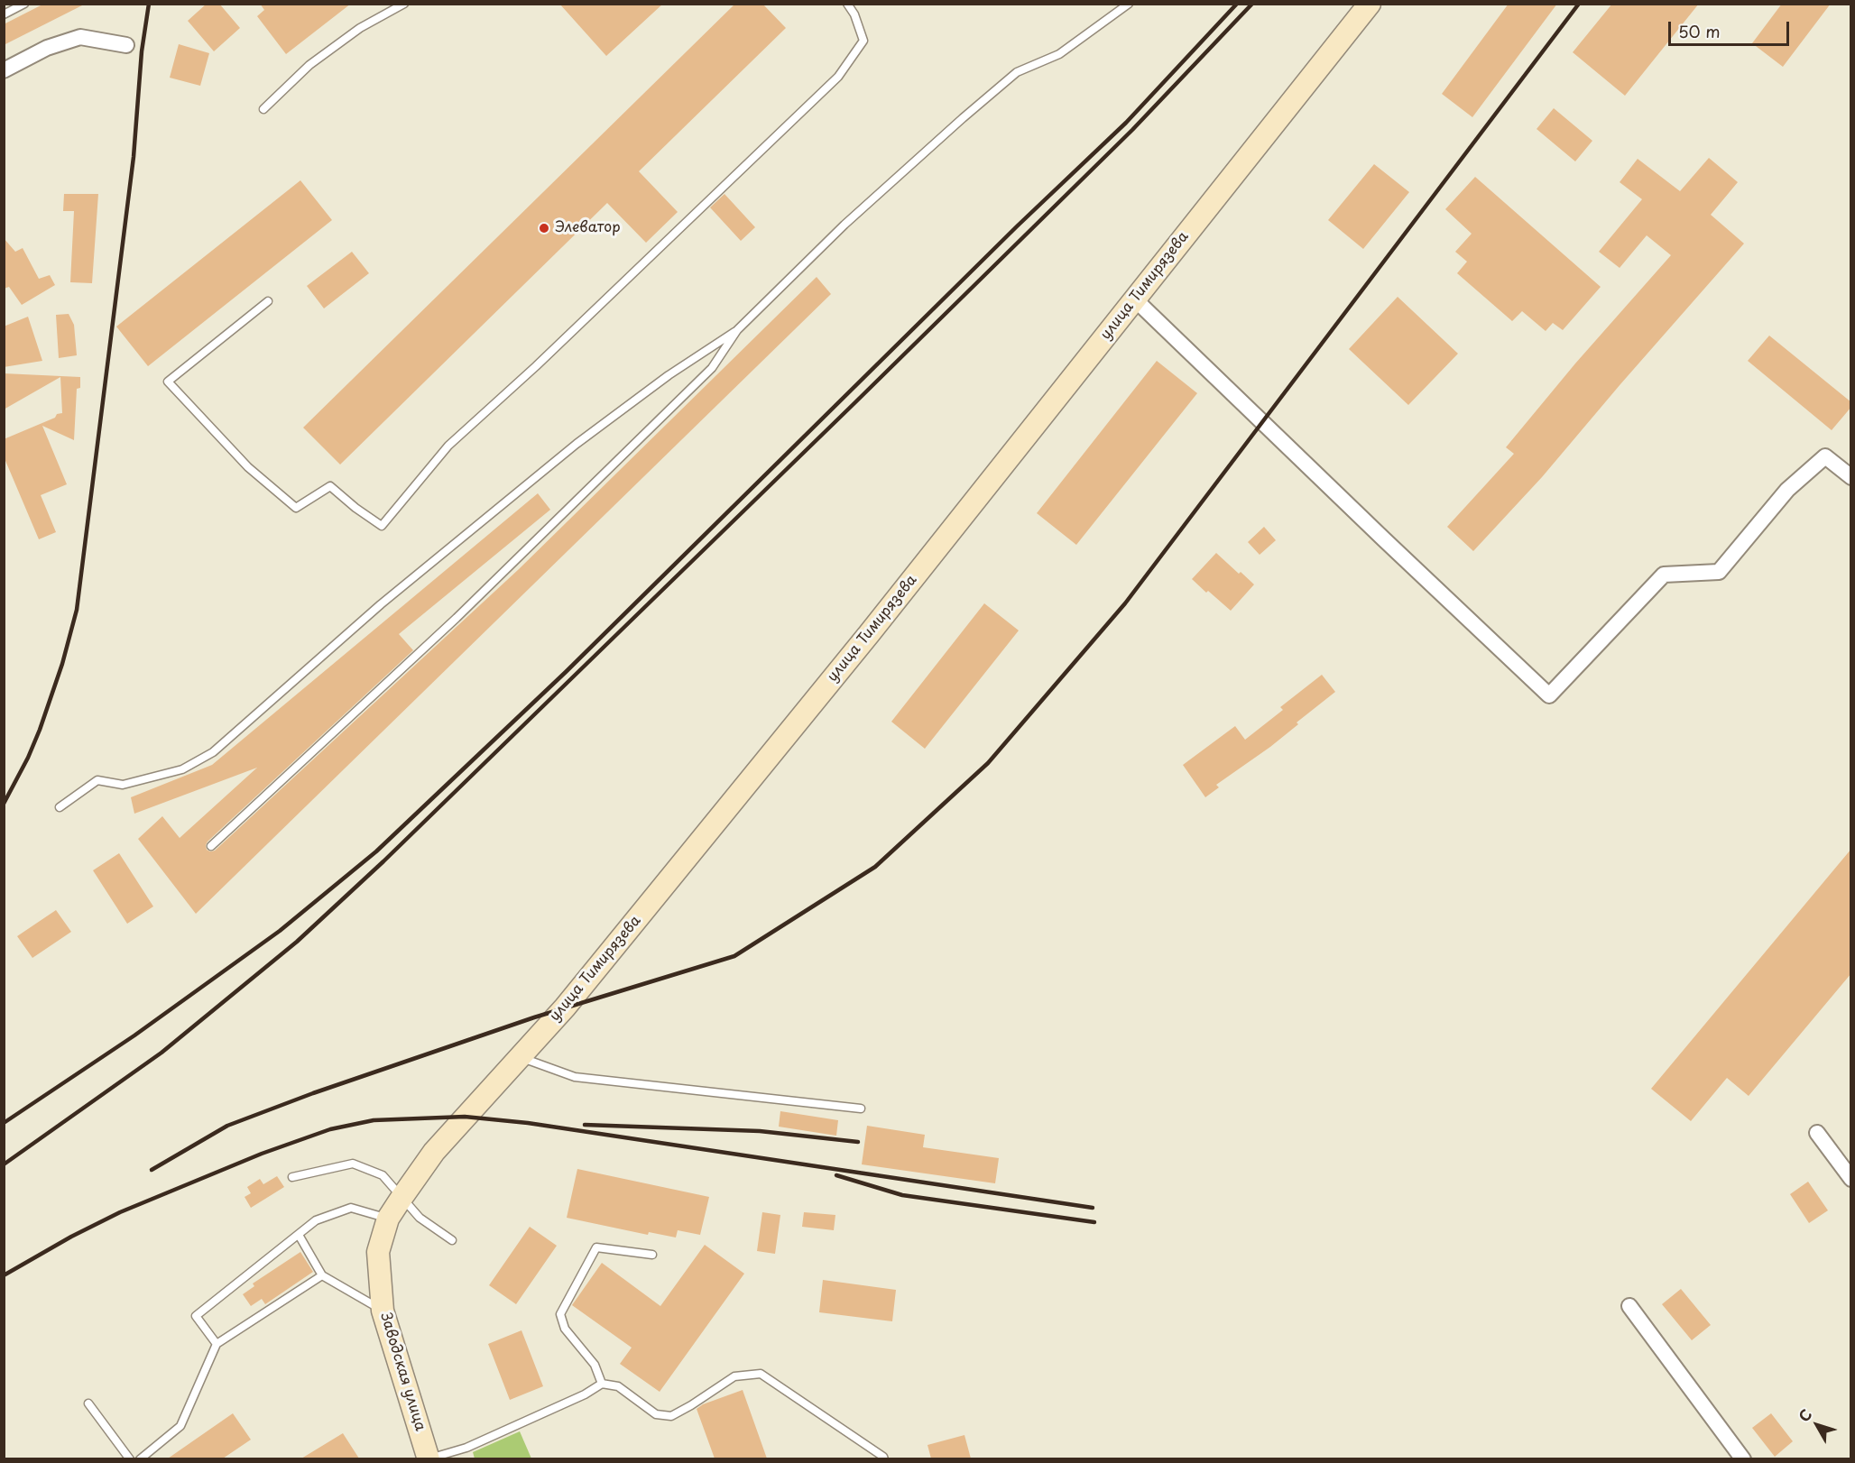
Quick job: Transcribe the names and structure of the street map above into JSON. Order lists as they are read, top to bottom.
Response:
{
  "streets": {
    "main road": ["улица Тимирязева", "Заводская улица"]
  },
  "crossings": [
    ["улица Тимирязева", "Заводская улица"]
  ],
  "places": ["Элеватор"],
  "scale_bar": "50 m",
  "north": "top left"
}
